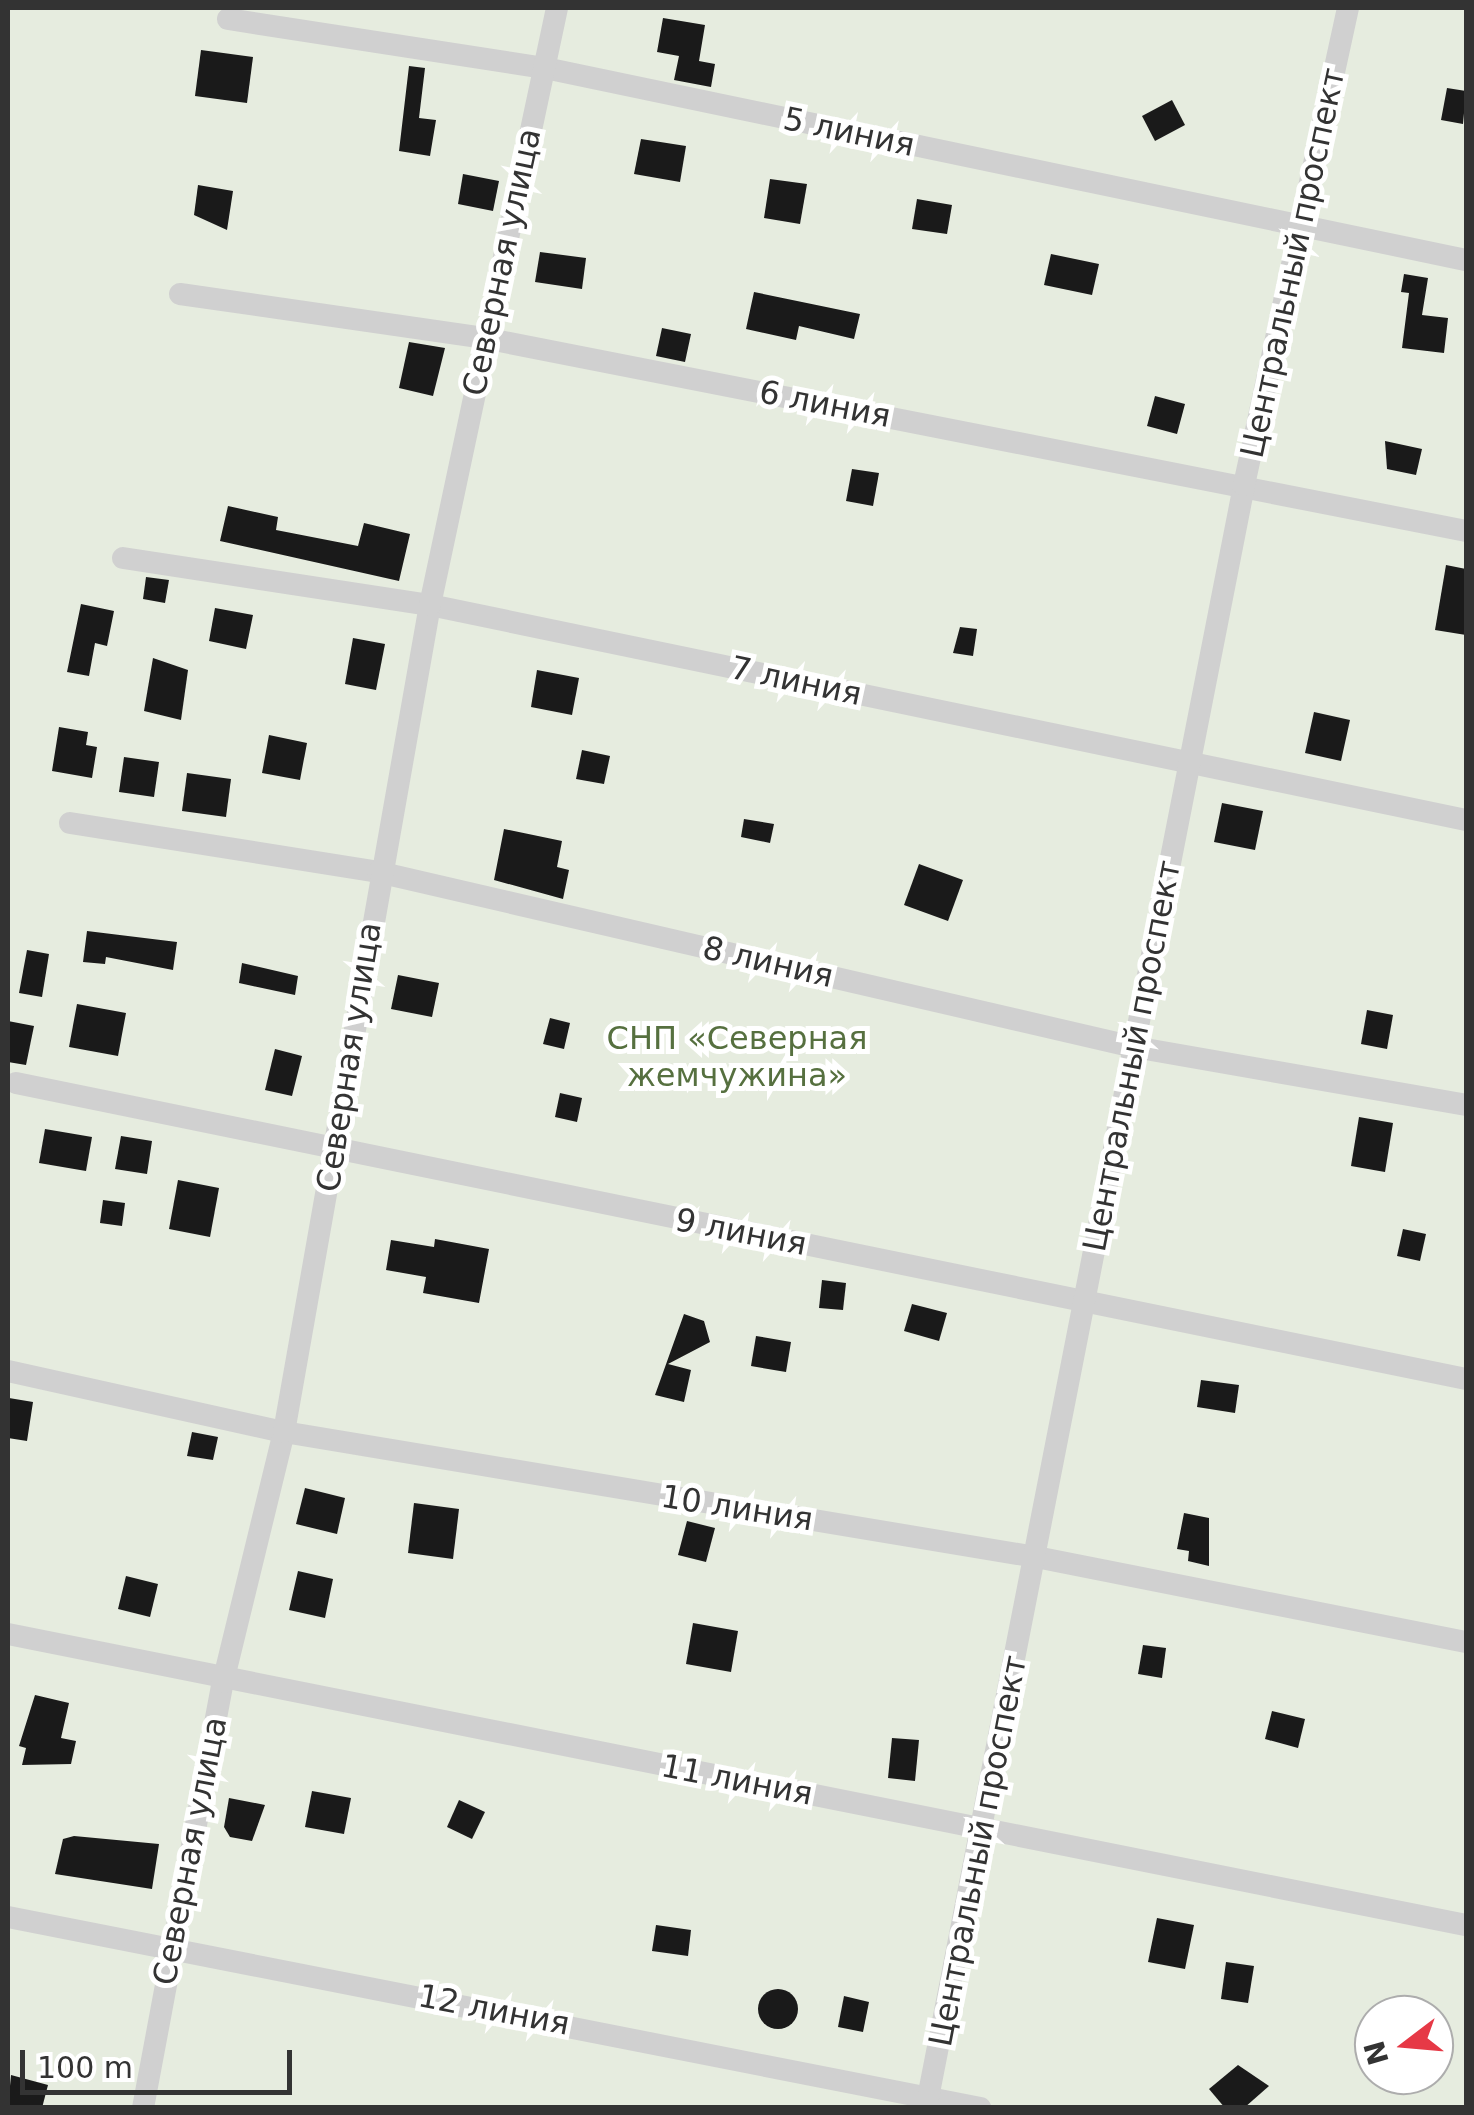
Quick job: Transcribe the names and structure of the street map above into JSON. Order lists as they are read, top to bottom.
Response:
{
  "streets": {
    "street": [
      "5 линия",
      "Северная улица",
      "Центральный проспект",
      "6 линия",
      "7 линия",
      "8 линия",
      "9 линия",
      "10 линия",
      "11 линия",
      "12 линия"
    ]
  },
  "crossings": [
    ["5 линия", "Северная улица"],
    ["5 линия", "Центральный проспект"],
    ["Северная улица", "6 линия"],
    ["Северная улица", "7 линия"],
    ["Северная улица", "8 линия"],
    ["Северная улица", "9 линия"],
    ["Северная улица", "10 линия"],
    ["Северная улица", "11 линия"],
    ["Северная улица", "12 линия"],
    ["Центральный проспект", "6 линия"],
    ["Центральный проспект", "7 линия"],
    ["Центральный проспект", "8 линия"],
    ["Центральный проспект", "9 линия"],
    ["Центральный проспект", "10 линия"],
    ["Центральный проспект", "11 линия"],
    ["Центральный проспект", "12 линия"]
  ],
  "parks": ["СНП «Северная жемчужина»"],
  "scale_bar": "100 m",
  "north": "left"
}
